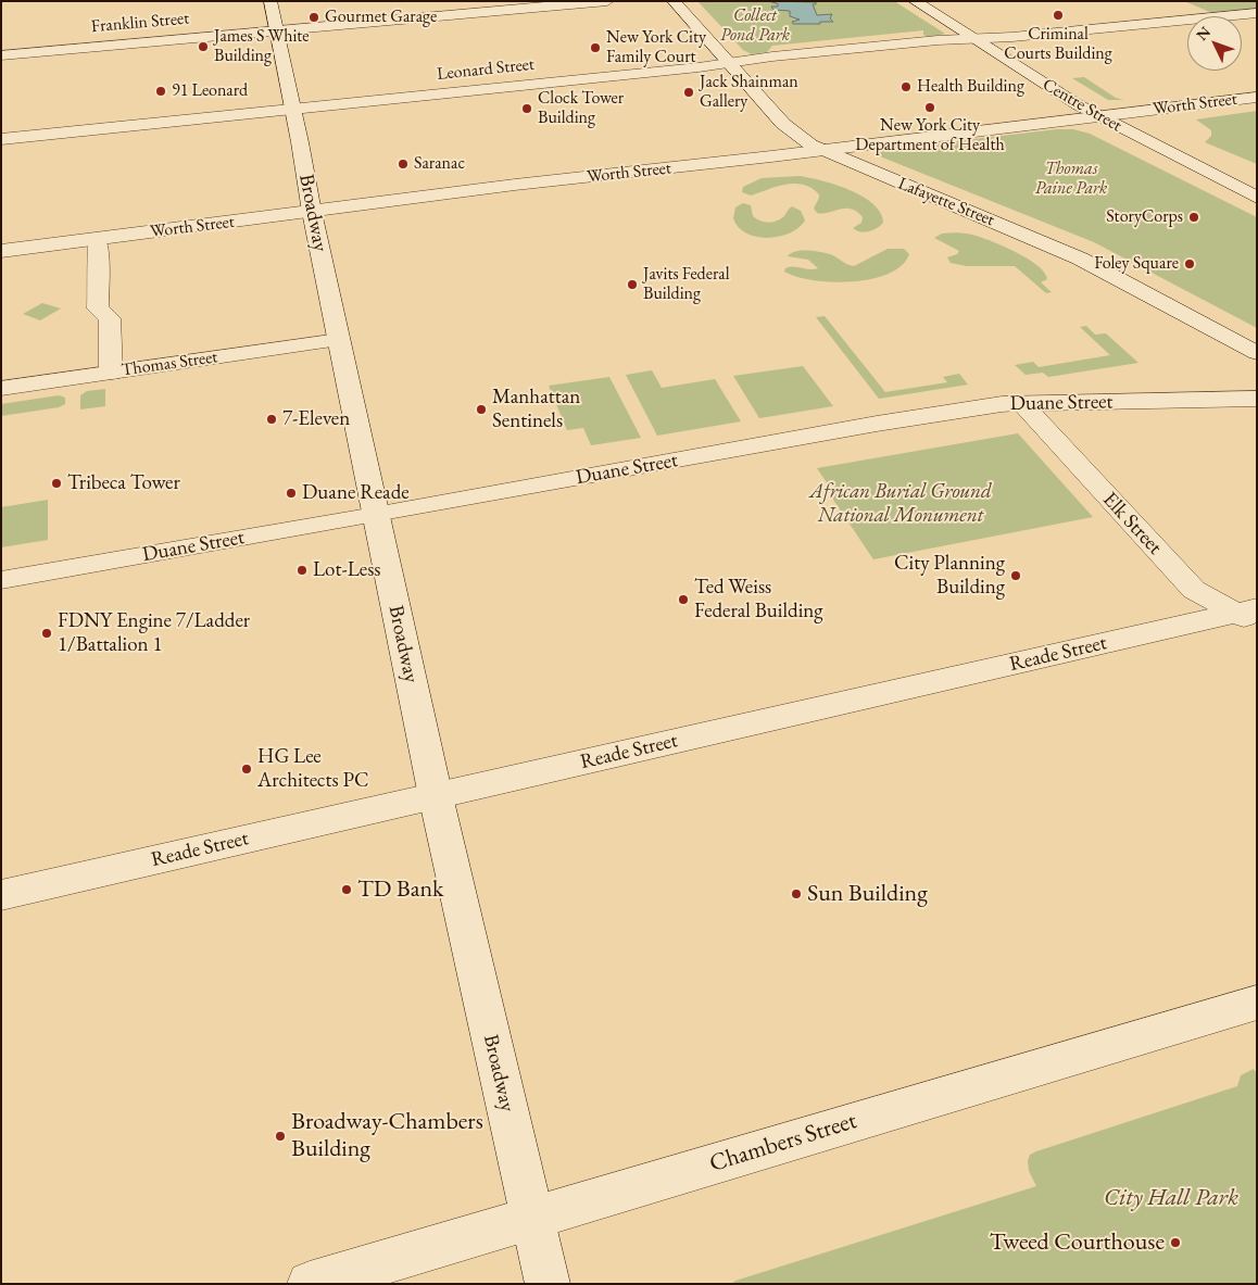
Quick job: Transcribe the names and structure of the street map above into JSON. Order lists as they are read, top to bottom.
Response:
{
  "streets": {
    "street": [
      "Franklin Street",
      "Leonard Street",
      "Worth Street",
      "Centre Street",
      "Lafayette Street",
      "Broadway",
      "Thomas Street",
      "Duane Street",
      "Elk Street",
      "Reade Street",
      "Chambers Street"
    ]
  },
  "crossings": [
    ["Franklin Street", "Broadway"],
    ["Leonard Street", "Centre Street"],
    ["Leonard Street", "Lafayette Street"],
    ["Leonard Street", "Broadway"],
    ["Worth Street", "Centre Street"],
    ["Worth Street", "Lafayette Street"],
    ["Worth Street", "Broadway"],
    ["Broadway", "Thomas Street"],
    ["Broadway", "Duane Street"],
    ["Broadway", "Reade Street"],
    ["Broadway", "Chambers Street"],
    ["Duane Street", "Elk Street"],
    ["Elk Street", "Reade Street"]
  ],
  "parks": [
    "Collect Pond Park",
    "Thomas Paine Park",
    "African Burial Ground National Monument",
    "City Hall Park"
  ],
  "places": [
    "Criminal Courts Building",
    "Gourmet Garage",
    "James S White Building",
    "New York City Family Court",
    "Health Building",
    "91 Leonard",
    "Jack Shainman Gallery",
    "New York City Department of Health",
    "Clock Tower Building",
    "Saranac",
    "StoryCorps",
    "Foley Square",
    "Javits Federal Building",
    "Manhattan Sentinels",
    "7-Eleven",
    "Tribeca Tower",
    "Duane Reade",
    "Lot-Less",
    "City Planning Building",
    "Ted Weiss Federal Building",
    "FDNY Engine 7/Ladder 1/Battalion 1",
    "HG Lee Architects PC",
    "TD Bank",
    "Sun Building",
    "Broadway-Chambers Building",
    "Tweed Courthouse"
  ],
  "north": "top left"
}
